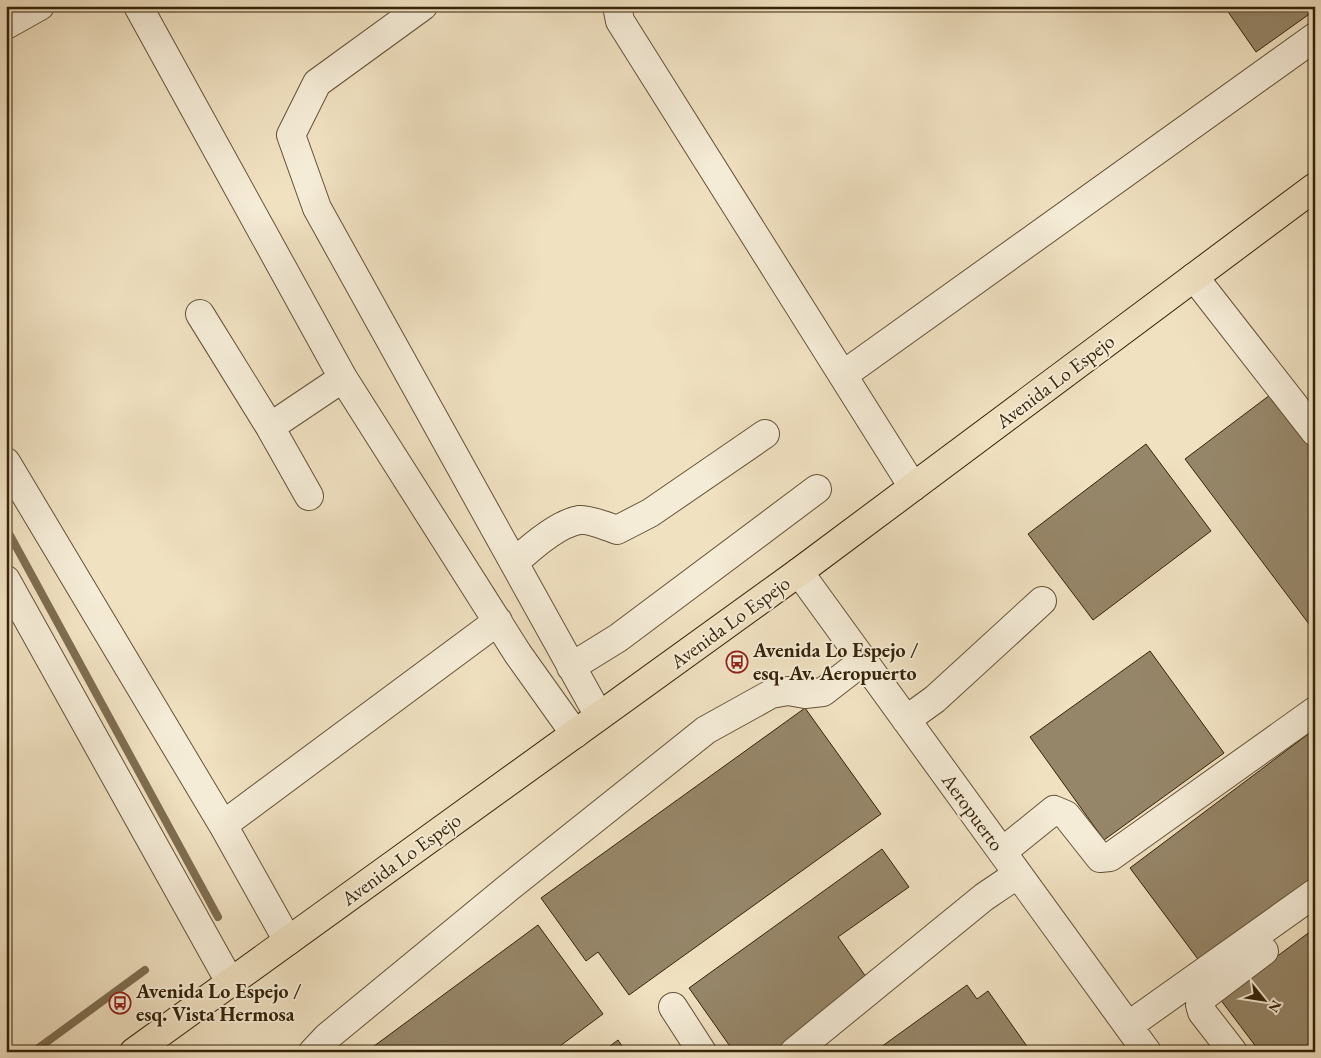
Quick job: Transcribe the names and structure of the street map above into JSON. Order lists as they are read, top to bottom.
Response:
{
  "streets": {
    "main road": ["Avenida Lo Espejo"],
    "street": ["Aeropuerto"]
  },
  "crossings": [
    ["Avenida Lo Espejo", "Aeropuerto"]
  ],
  "places": {
    "bus stop": ["Avenida Lo Espejo / esq. Av. Aeropuerto", "Avenida Lo Espejo / esq. Vista Hermosa"]
  },
  "north": "bottom right"
}
